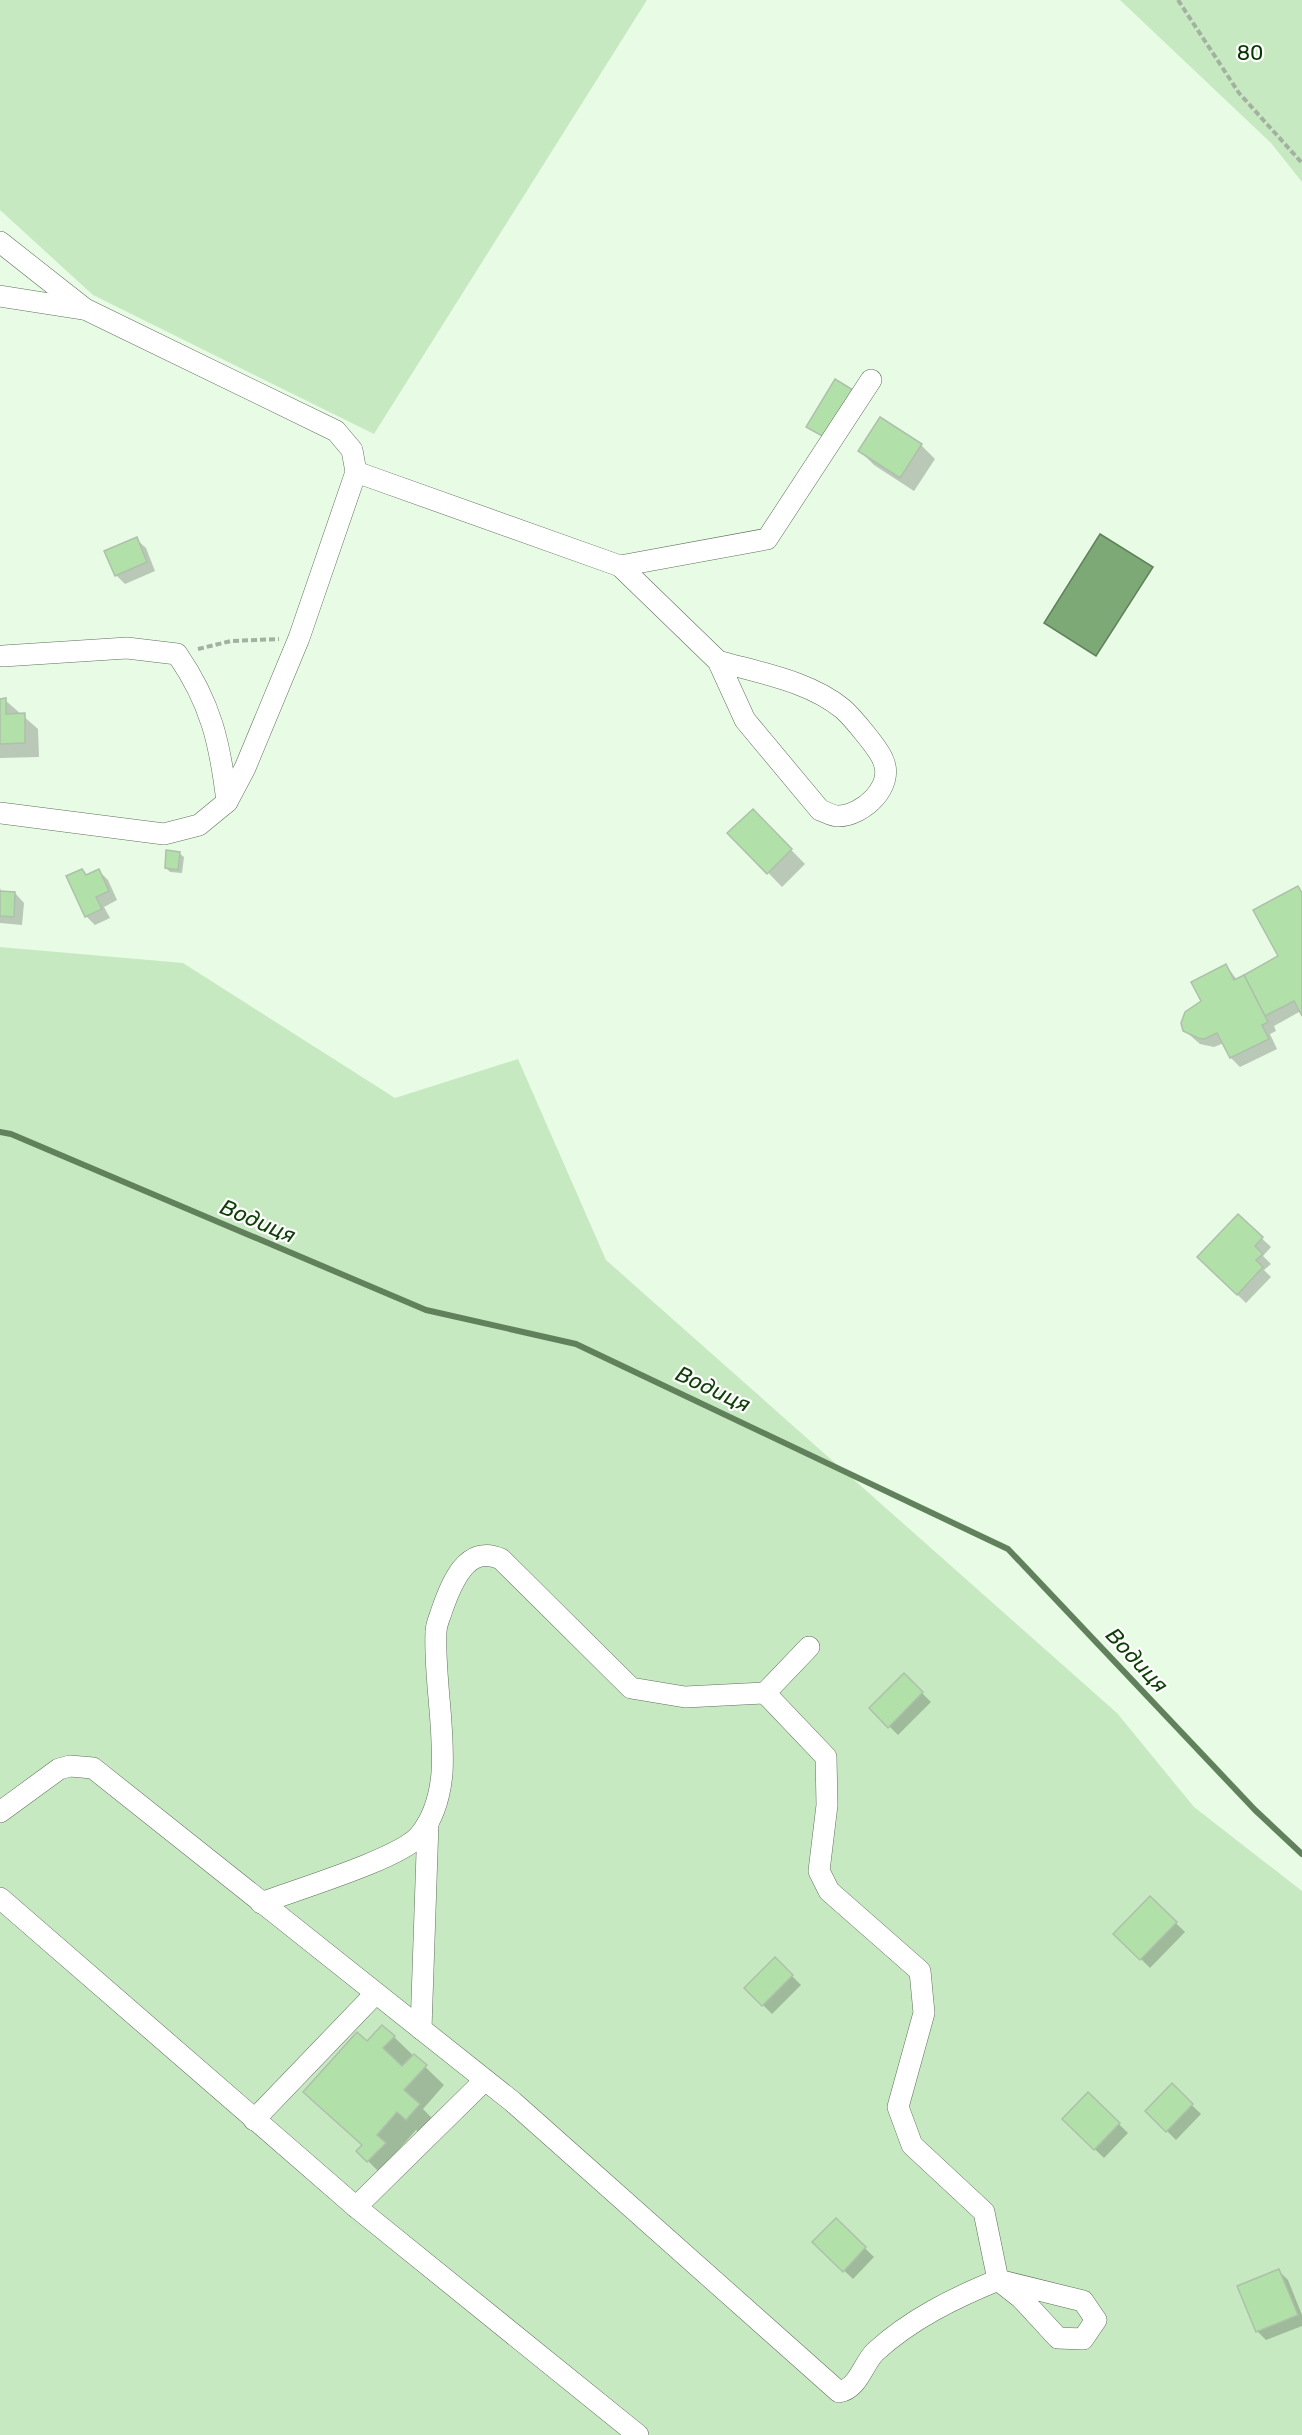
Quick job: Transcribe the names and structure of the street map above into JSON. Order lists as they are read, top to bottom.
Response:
{
  "water": ["Водиця"],
  "parks": ["80"]
}
